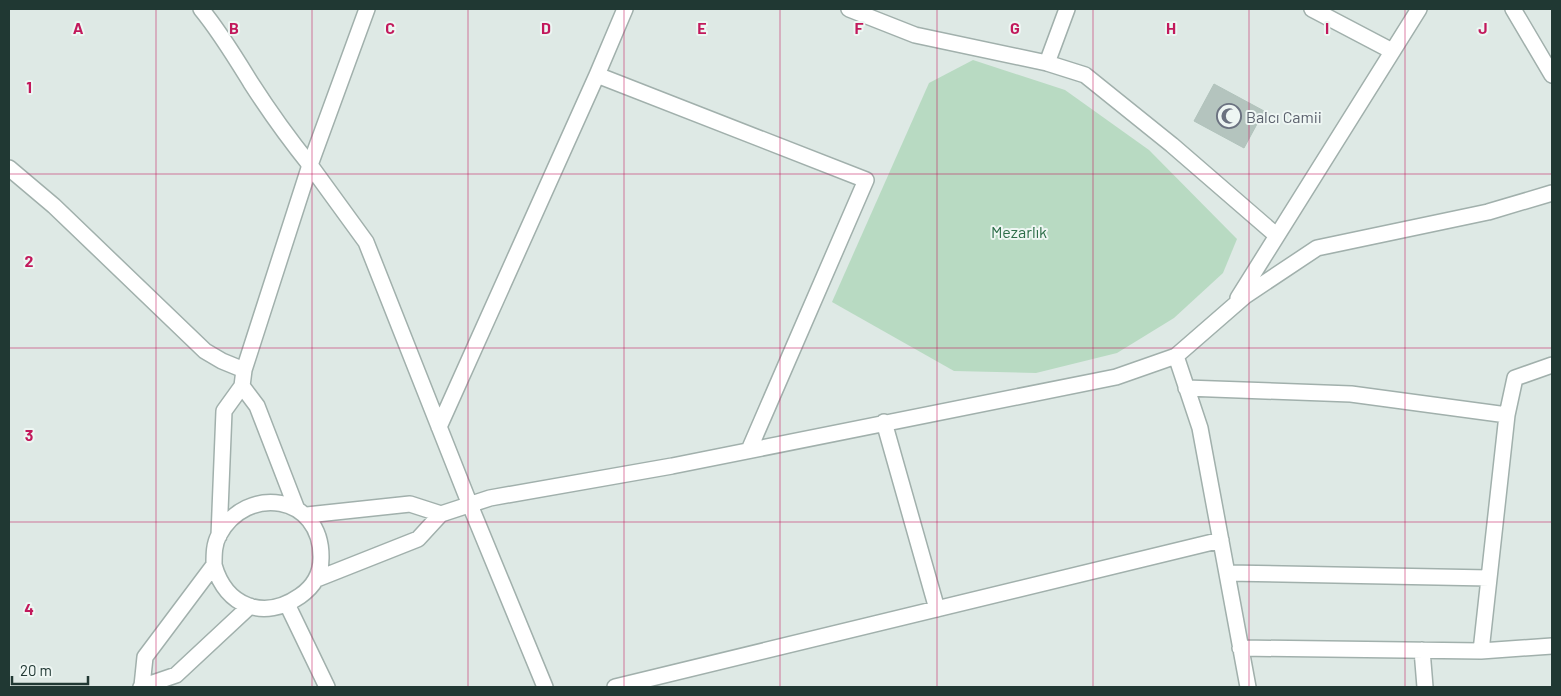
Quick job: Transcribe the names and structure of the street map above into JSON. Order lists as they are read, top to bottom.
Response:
{
  "parks": ["Mezarlık"],
  "places": {
    "mosque": ["Balcı Camii"]
  },
  "scale_bar": "20 m",
  "grid": {
    "columns": [
      "A",
      "B",
      "C",
      "D",
      "E",
      "F",
      "G",
      "H",
      "I",
      "J"
    ],
    "rows": [
      "1",
      "2",
      "3",
      "4"
    ]
  }
}
